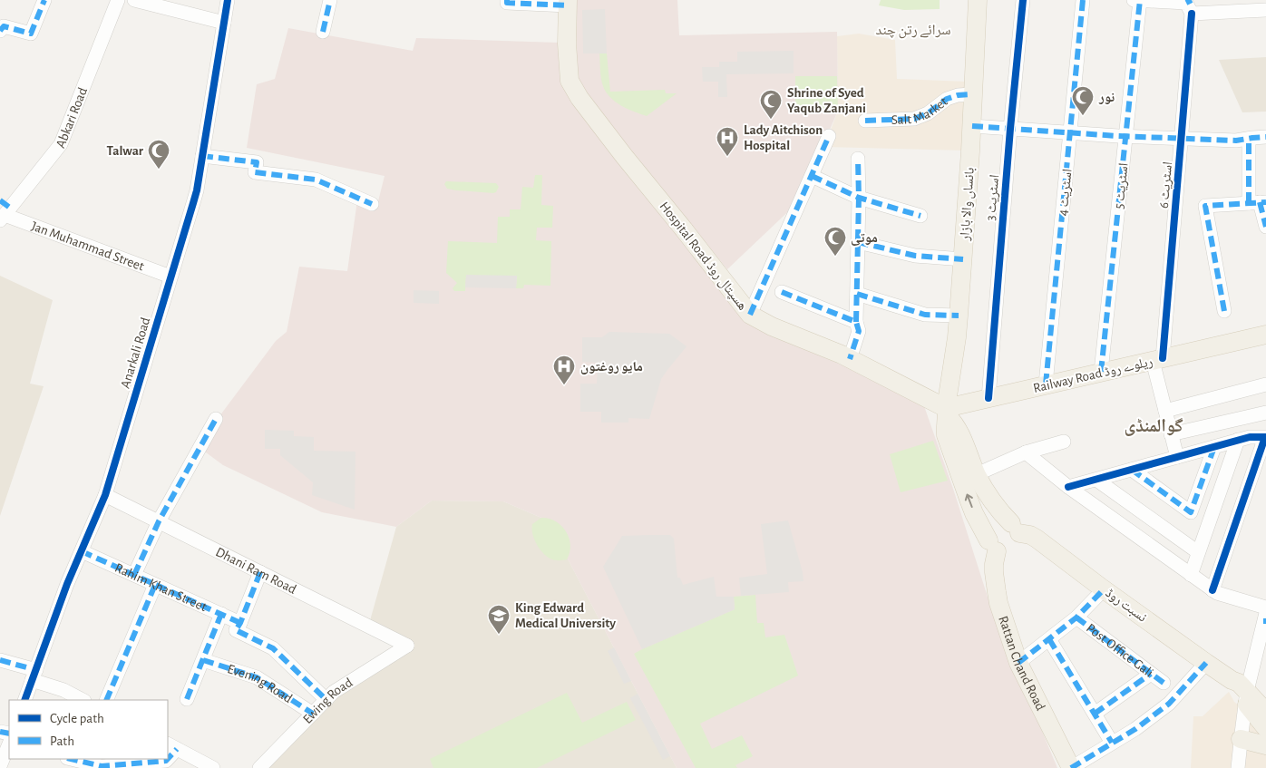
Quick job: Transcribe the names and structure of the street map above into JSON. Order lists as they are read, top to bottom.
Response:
{
  "streets": {
    "main road": [
      "بانساں والا بازار",
      "Hospital Road ھسپتال روڈ",
      "Railway Road ریلوے روڈ",
      "نسبت روڈ",
      "Rattan Chand Road"
    ],
    "street": [
      "Salt Market",
      "Abkari Road",
      "اسٹریٹ 6",
      "اسٹریٹ 5",
      "اسٹریٹ 4",
      "اسٹریٹ 3",
      "Jan Muhammad Street",
      "Anarkali Road",
      "Dhani Ram Road",
      "Rahim Khan Street",
      "Post Office Gali",
      "Evening Road",
      "Ewing Road"
    ]
  },
  "crossings": [
    ["Salt Market", "بانساں والا بازار"],
    ["Abkari Road", "Jan Muhammad Street"],
    ["اسٹریٹ 6", "Railway Road ریلوے روڈ"],
    ["اسٹریٹ 5", "Railway Road ریلوے روڈ"],
    ["اسٹریٹ 4", "Railway Road ریلوے روڈ"],
    ["اسٹریٹ 3", "Railway Road ریلوے روڈ"],
    ["بانساں والا بازار", "Hospital Road ھسپتال روڈ"],
    ["بانساں والا بازار", "Railway Road ریلوے روڈ"],
    ["Jan Muhammad Street", "Anarkali Road"],
    ["Hospital Road ھسپتال روڈ", "Railway Road ریلوے روڈ"],
    ["Hospital Road ھسپتال روڈ", "نسبت روڈ"],
    ["Hospital Road ھسپتال روڈ", "Rattan Chand Road"],
    ["Anarkali Road", "Dhani Ram Road"],
    ["Anarkali Road", "Rahim Khan Street"],
    ["Dhani Ram Road", "Ewing Road"],
    ["نسبت روڈ", "Rattan Chand Road"],
    ["Evening Road", "Ewing Road"]
  ],
  "districts": ["سرائے رتن چند", "گوالمنڈی"],
  "places": {
    "mosque": [
      "نور",
      "Shrine of Syed Yaqub Zanjani",
      "Talwar",
      "موتی"
    ],
    "hospital": ["Lady Aitchison Hospital", "مایو روغتون"],
    "school or university": ["King Edward Medical University"]
  },
  "legend": ["Cycle path", "Path"]
}
